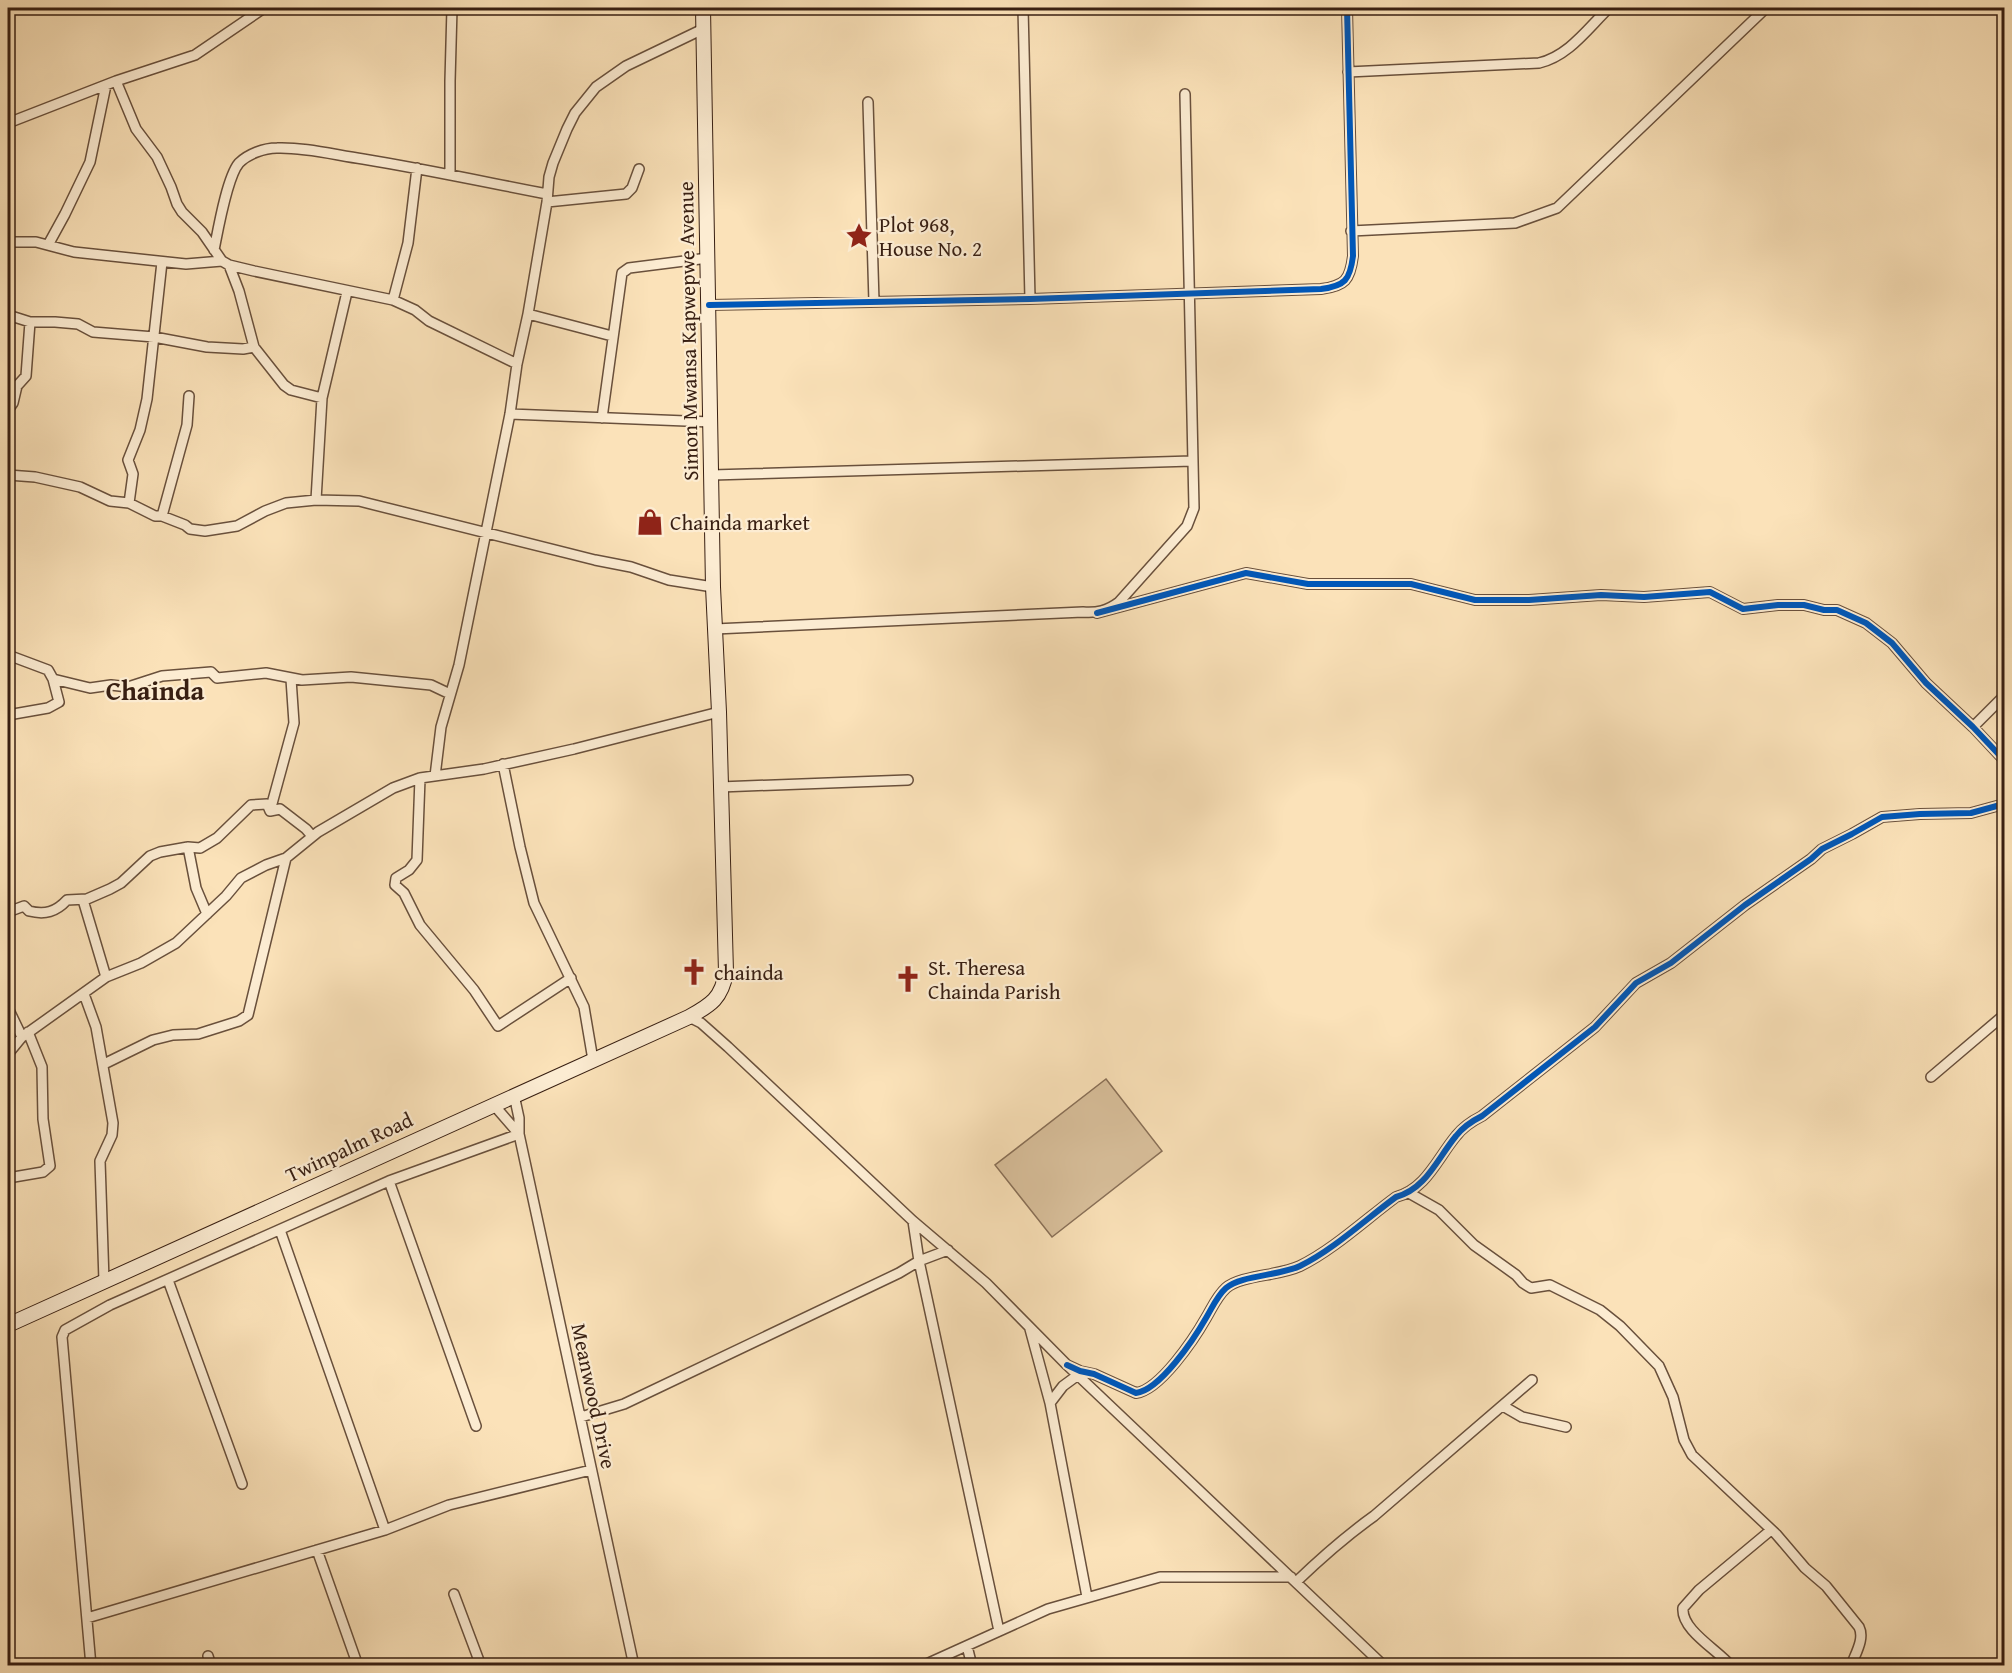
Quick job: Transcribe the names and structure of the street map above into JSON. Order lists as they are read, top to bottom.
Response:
{
  "streets": {
    "main road": ["Simon Mwansa Kapwepwe Avenue", "Twinpalm Road"],
    "street": ["Meanwood Drive"]
  },
  "crossings": [
    ["Simon Mwansa Kapwepwe Avenue", "Twinpalm Road"],
    ["Twinpalm Road", "Meanwood Drive"]
  ],
  "districts": ["Chainda"],
  "places": {
    "place": ["Plot 968, House No. 2"],
    "shop": ["Chainda market"],
    "church": ["chainda", "St. Theresa Chainda Parish"]
  }
}
